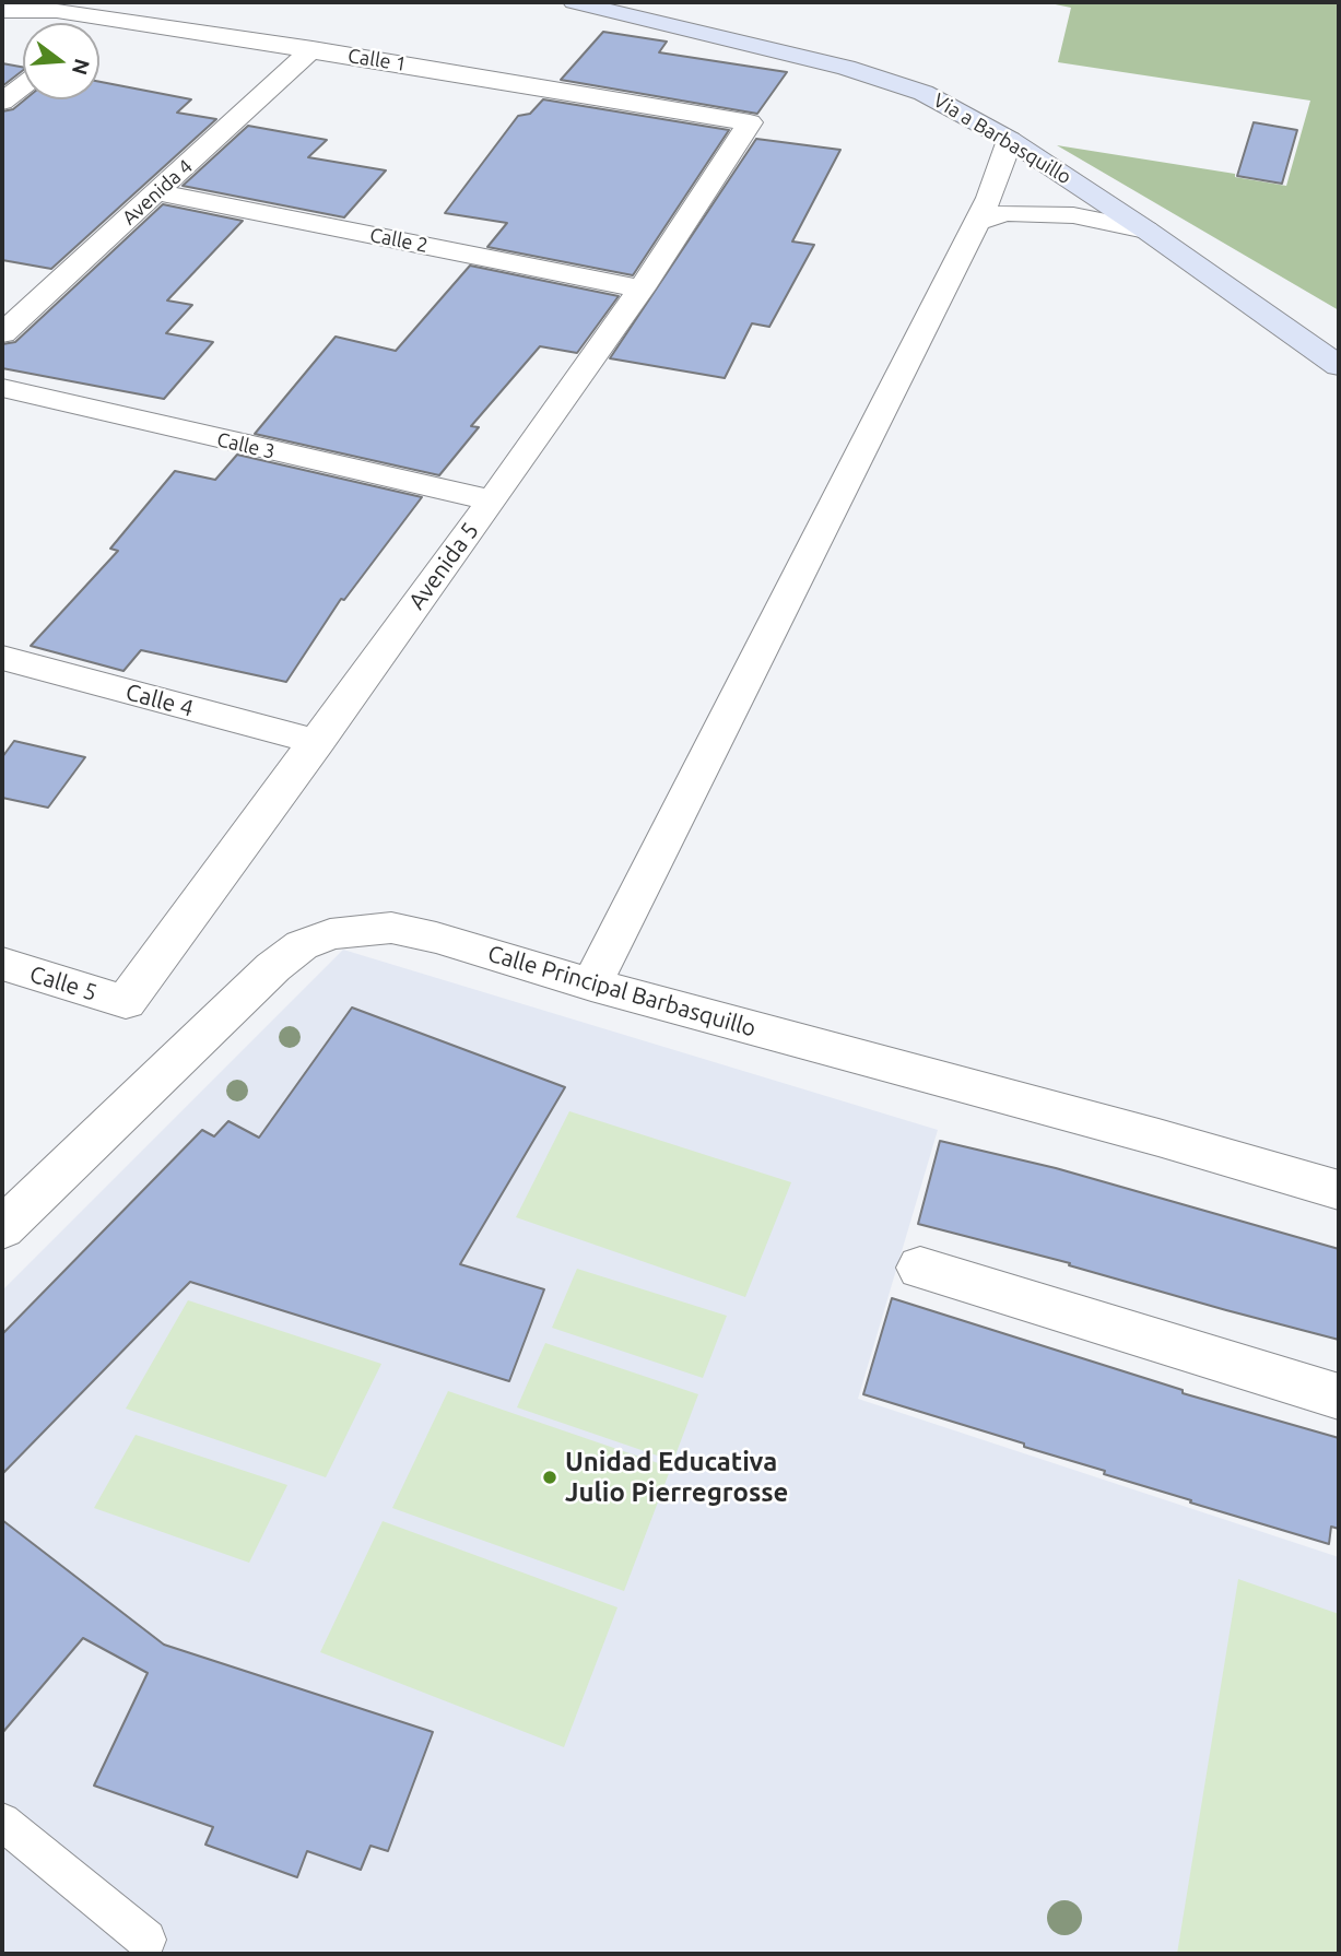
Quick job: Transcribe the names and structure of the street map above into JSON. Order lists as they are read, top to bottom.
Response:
{
  "streets": {
    "main road": ["Via a Barbasquillo"],
    "street": [
      "Calle 1",
      "Avenida 4",
      "Calle 2",
      "Calle 3",
      "Avenida 5",
      "Calle 4",
      "Calle 5",
      "Calle Principal Barbasquillo"
    ]
  },
  "crossings": [
    ["Calle 1", "Avenida 4"],
    ["Calle 1", "Avenida 5"],
    ["Avenida 4", "Calle 2"],
    ["Calle 2", "Avenida 5"],
    ["Calle 3", "Avenida 5"],
    ["Avenida 5", "Calle 4"],
    ["Avenida 5", "Calle 5"]
  ],
  "places": ["Unidad Educativa Julio Pierregrosse"],
  "north": "right"
}
